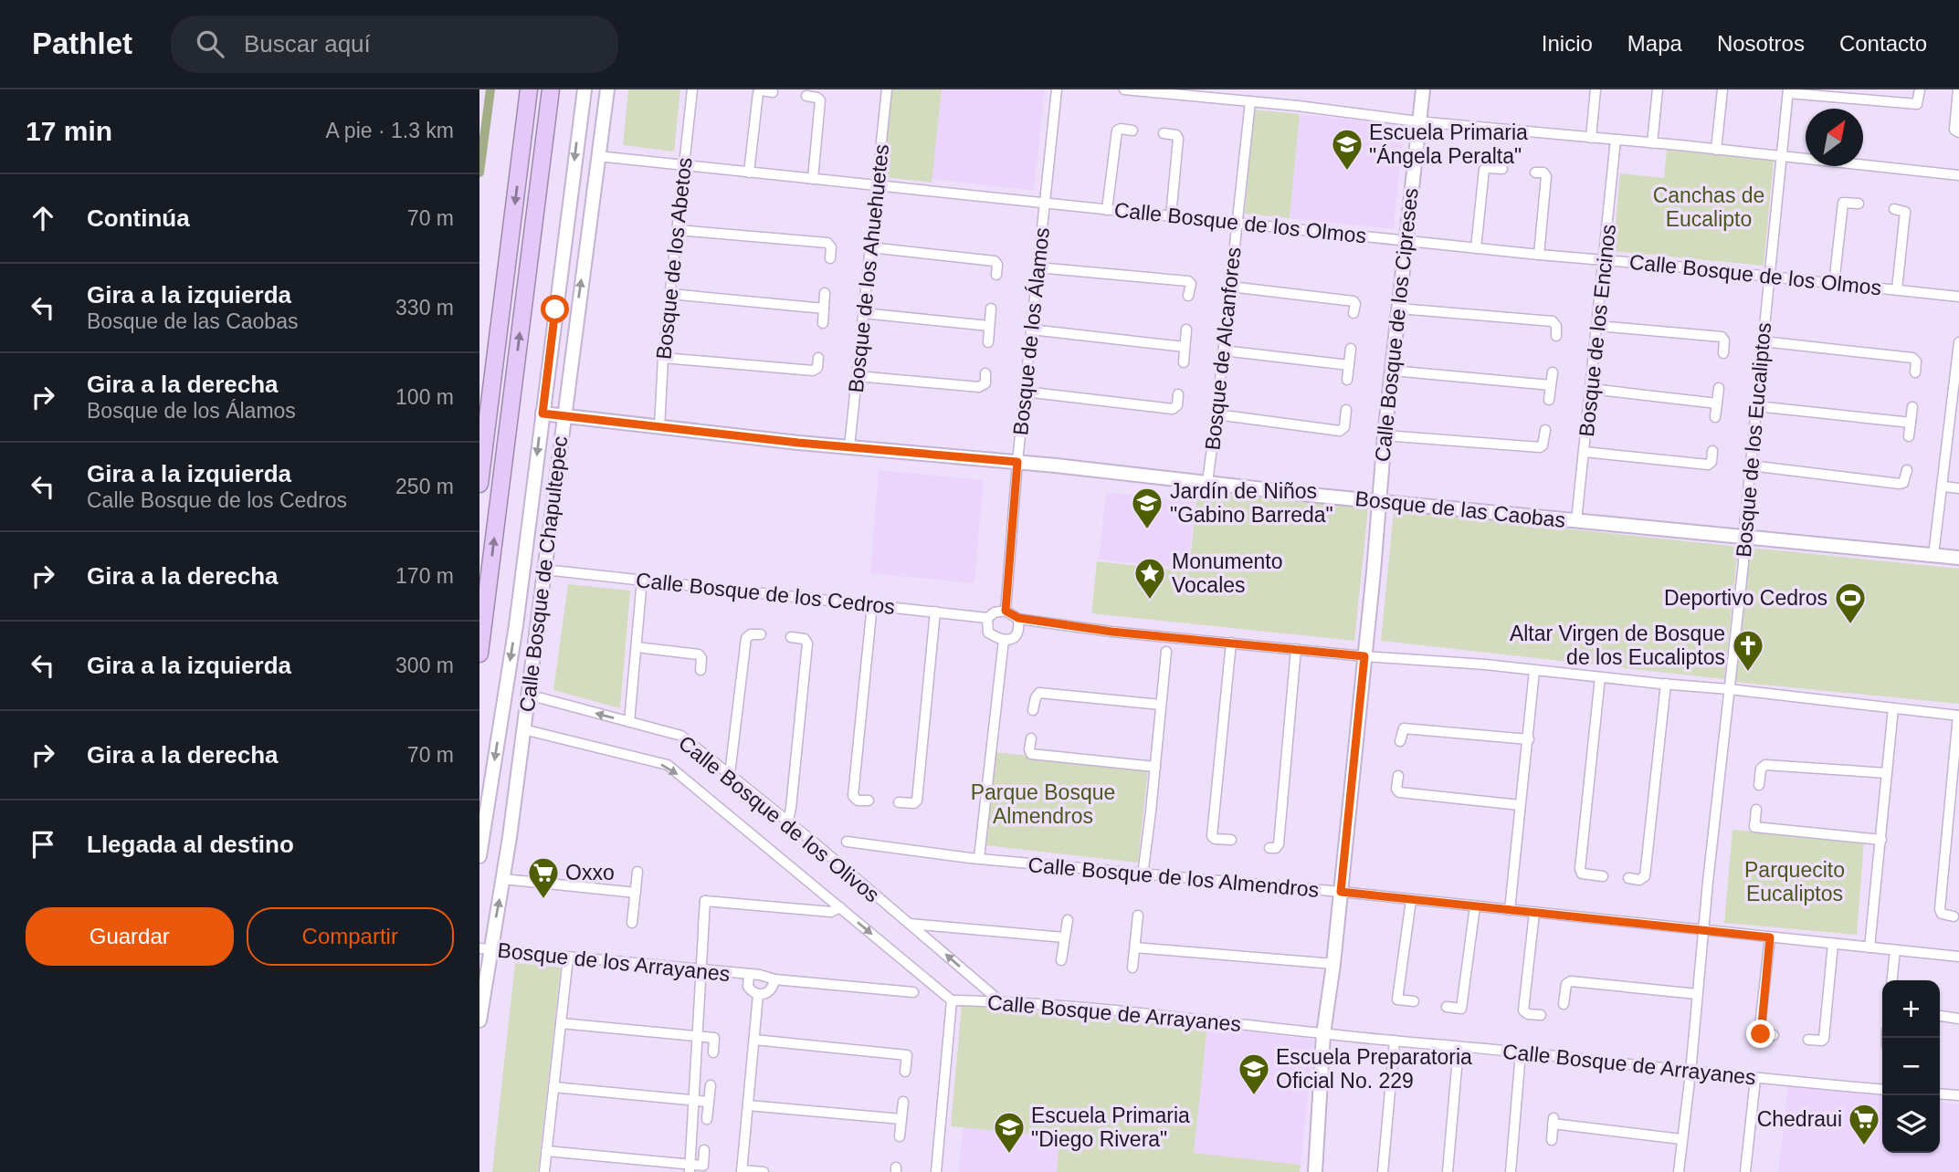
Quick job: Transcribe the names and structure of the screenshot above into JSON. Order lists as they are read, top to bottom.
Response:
{
  "streets": {
    "street": [
      "Calle Bosque de los Olmos",
      "Bosque de los Abetos",
      "Bosque de los Ahuehuetes",
      "Calle Bosque de los Cipreses",
      "Bosque de los Encinos",
      "Bosque de los Álamos",
      "Bosque de Alcanfores",
      "Bosque de los Eucaliptos",
      "Bosque de las Caobas",
      "Calle Bosque de Chapultepec",
      "Calle Bosque de los Cedros",
      "Calle Bosque de los Olivos",
      "Calle Bosque de los Almendros",
      "Bosque de los Arrayanes",
      "Calle Bosque de Arrayanes"
    ]
  },
  "crossings": [
    ["Calle Bosque de los Olmos", "Bosque de los Abetos"],
    ["Calle Bosque de los Olmos", "Bosque de los Ahuehuetes"],
    ["Calle Bosque de los Olmos", "Calle Bosque de los Cipreses"],
    ["Calle Bosque de los Olmos", "Bosque de los Encinos"],
    ["Calle Bosque de los Olmos", "Bosque de los Álamos"],
    ["Calle Bosque de los Olmos", "Bosque de Alcanfores"],
    ["Calle Bosque de los Olmos", "Bosque de los Eucaliptos"],
    ["Calle Bosque de los Olmos", "Calle Bosque de Chapultepec"],
    ["Bosque de los Abetos", "Bosque de las Caobas"],
    ["Bosque de los Ahuehuetes", "Bosque de las Caobas"],
    ["Calle Bosque de los Cipreses", "Bosque de las Caobas"],
    ["Calle Bosque de los Cipreses", "Calle Bosque de los Almendros"],
    ["Calle Bosque de los Cipreses", "Calle Bosque de Arrayanes"],
    ["Bosque de los Encinos", "Bosque de las Caobas"],
    ["Bosque de los Álamos", "Bosque de las Caobas"],
    ["Bosque de los Álamos", "Calle Bosque de los Cedros"],
    ["Bosque de Alcanfores", "Bosque de las Caobas"],
    ["Bosque de los Eucaliptos", "Bosque de las Caobas"],
    ["Bosque de los Eucaliptos", "Calle Bosque de los Almendros"],
    ["Bosque de los Eucaliptos", "Calle Bosque de Arrayanes"],
    ["Bosque de las Caobas", "Calle Bosque de Chapultepec"],
    ["Calle Bosque de Chapultepec", "Calle Bosque de los Cedros"],
    ["Calle Bosque de Chapultepec", "Calle Bosque de los Olivos"],
    ["Calle Bosque de Chapultepec", "Bosque de los Arrayanes"],
    ["Calle Bosque de los Olivos", "Calle Bosque de Arrayanes"]
  ],
  "parks": ["Canchas de Eucalipto", "Parque Bosque Almendros", "Parquecito Eucaliptos"],
  "places": {
    "school or university": [
      "Escuela Primaria \"Ángela Peralta\"",
      "Jardín de Niños \"Gabino Barreda\"",
      "Escuela Preparatoria Oficial No. 229",
      "Escuela Primaria \"Diego Rivera\""
    ],
    "place": ["Monumento Vocales"],
    "sports": ["Deportivo Cedros"],
    "church": ["Altar Virgen de Bosque de los Eucaliptos"],
    "supermarket": ["Oxxo", "Chedraui"]
  },
  "north": "top right",
  "page": {
    "header": "Pathlet",
    "search": "Buscar aquí",
    "nav": [
      "Inicio",
      "Mapa",
      "Nosotros",
      "Contacto"
    ],
    "heading": ["17 min", "A pie · 1.3 km"],
    "list": [
      ["Continúa", "70 m"],
      ["Gira a la izquierda", "Bosque de las Caobas", "330 m"],
      ["Gira a la derecha", "Bosque de los Álamos", "100 m"],
      ["Gira a la izquierda", "Calle Bosque de los Cedros", "250 m"],
      ["Gira a la derecha", "170 m"],
      ["Gira a la izquierda", "300 m"],
      ["Gira a la derecha", "70 m"],
      "Llegada al destino"
    ],
    "buttons": ["Guardar", "Compartir"],
    "map_buttons": ["+", "−"]
  }
}
